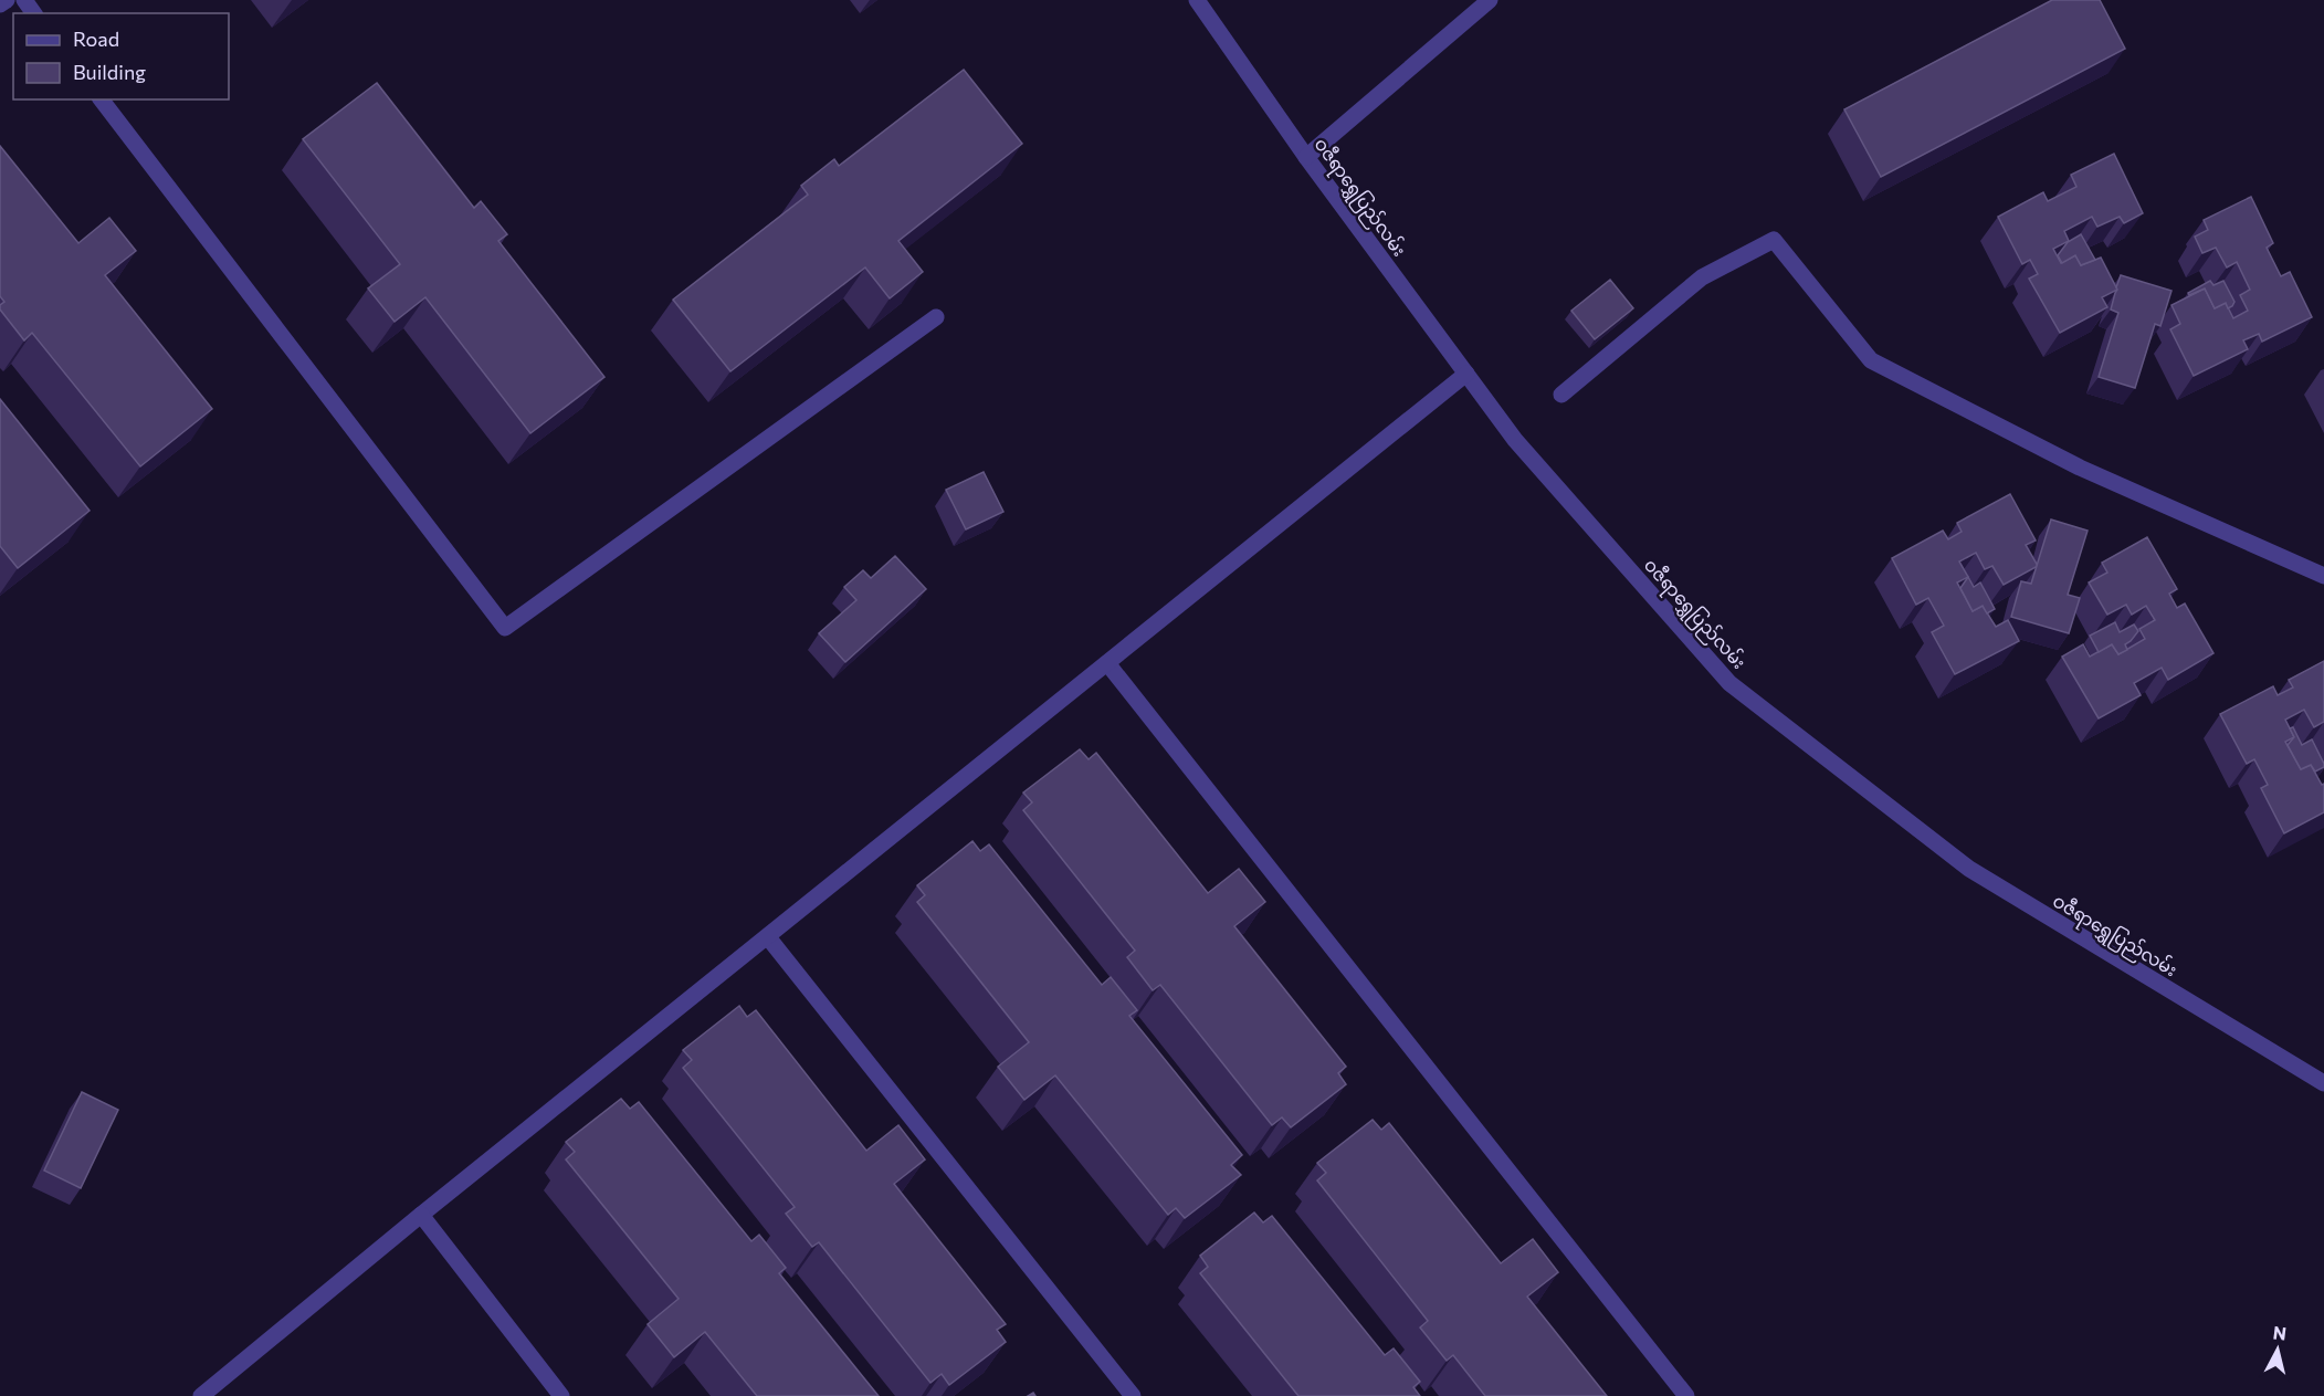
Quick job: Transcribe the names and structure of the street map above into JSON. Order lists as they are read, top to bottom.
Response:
{
  "streets": {
    "street": ["ဝဇီရာရွှေပြည်လမ်း"]
  },
  "legend": ["Road", "Building"],
  "north": "top"
}
